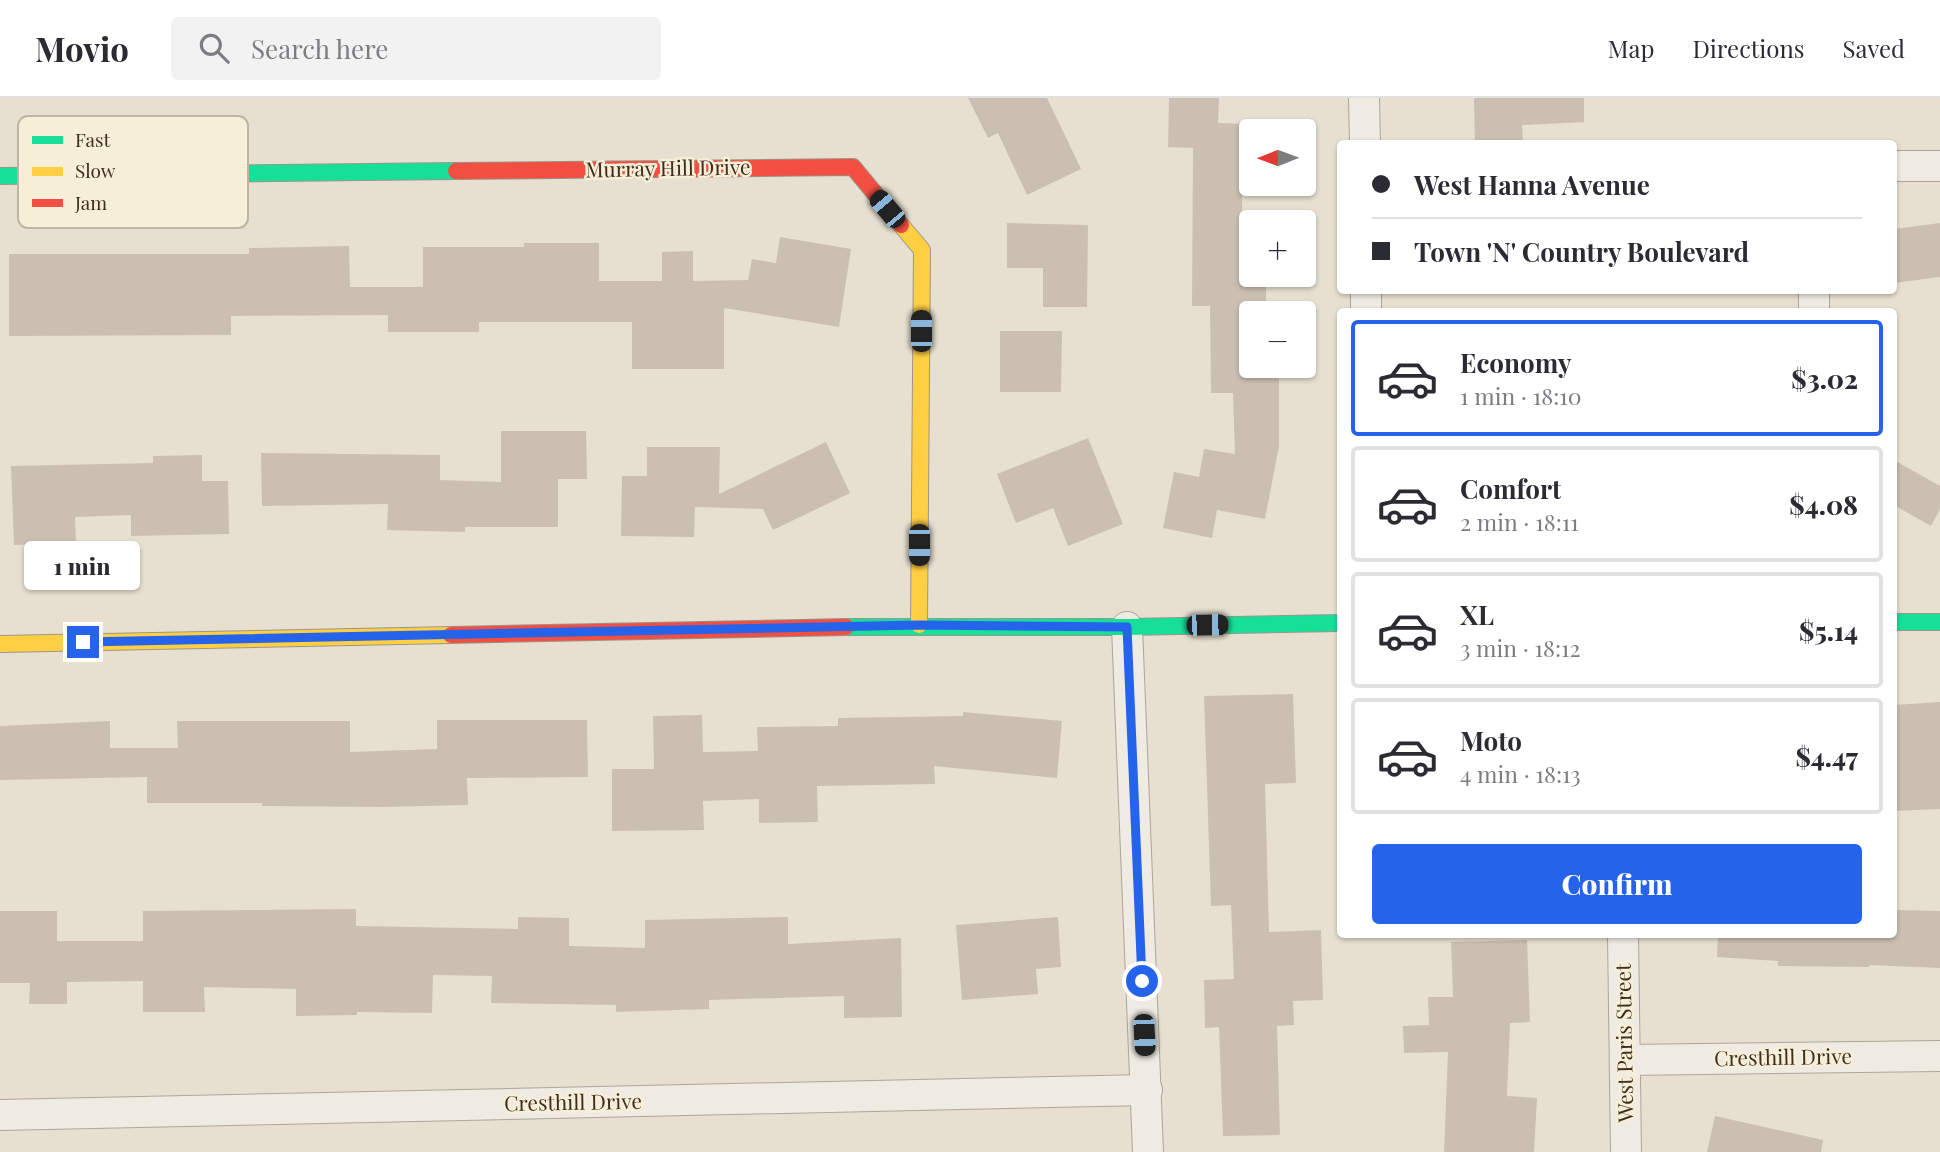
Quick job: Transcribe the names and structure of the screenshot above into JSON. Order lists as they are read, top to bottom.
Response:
{
  "streets": {
    "street": ["Murray Hill Drive", "West Paris Street", "Cresthill Drive"]
  },
  "crossings": [
    ["West Paris Street", "Cresthill Drive"]
  ],
  "legend": ["Fast", "Slow", "Jam"],
  "north": "left",
  "page": {
    "header": "Movio",
    "search": "Search here",
    "nav": ["Map", "Directions", "Saved"],
    "map_buttons": ["+", "−"],
    "banner": ["West Hanna Avenue", "Town 'N' Country Boulevard"],
    "list": [
      {
        "name": "Economy",
        "note": "1 min · 18:10",
        "value": "$3.02"
      },
      {
        "name": "Comfort",
        "note": "2 min · 18:11",
        "value": "$4.08"
      },
      {
        "name": "XL",
        "note": "3 min · 18:12",
        "value": "$5.14"
      },
      {
        "name": "Moto",
        "note": "4 min · 18:13",
        "value": "$4.47"
      }
    ],
    "bubble": "1 min",
    "buttons": "Confirm"
  }
}
